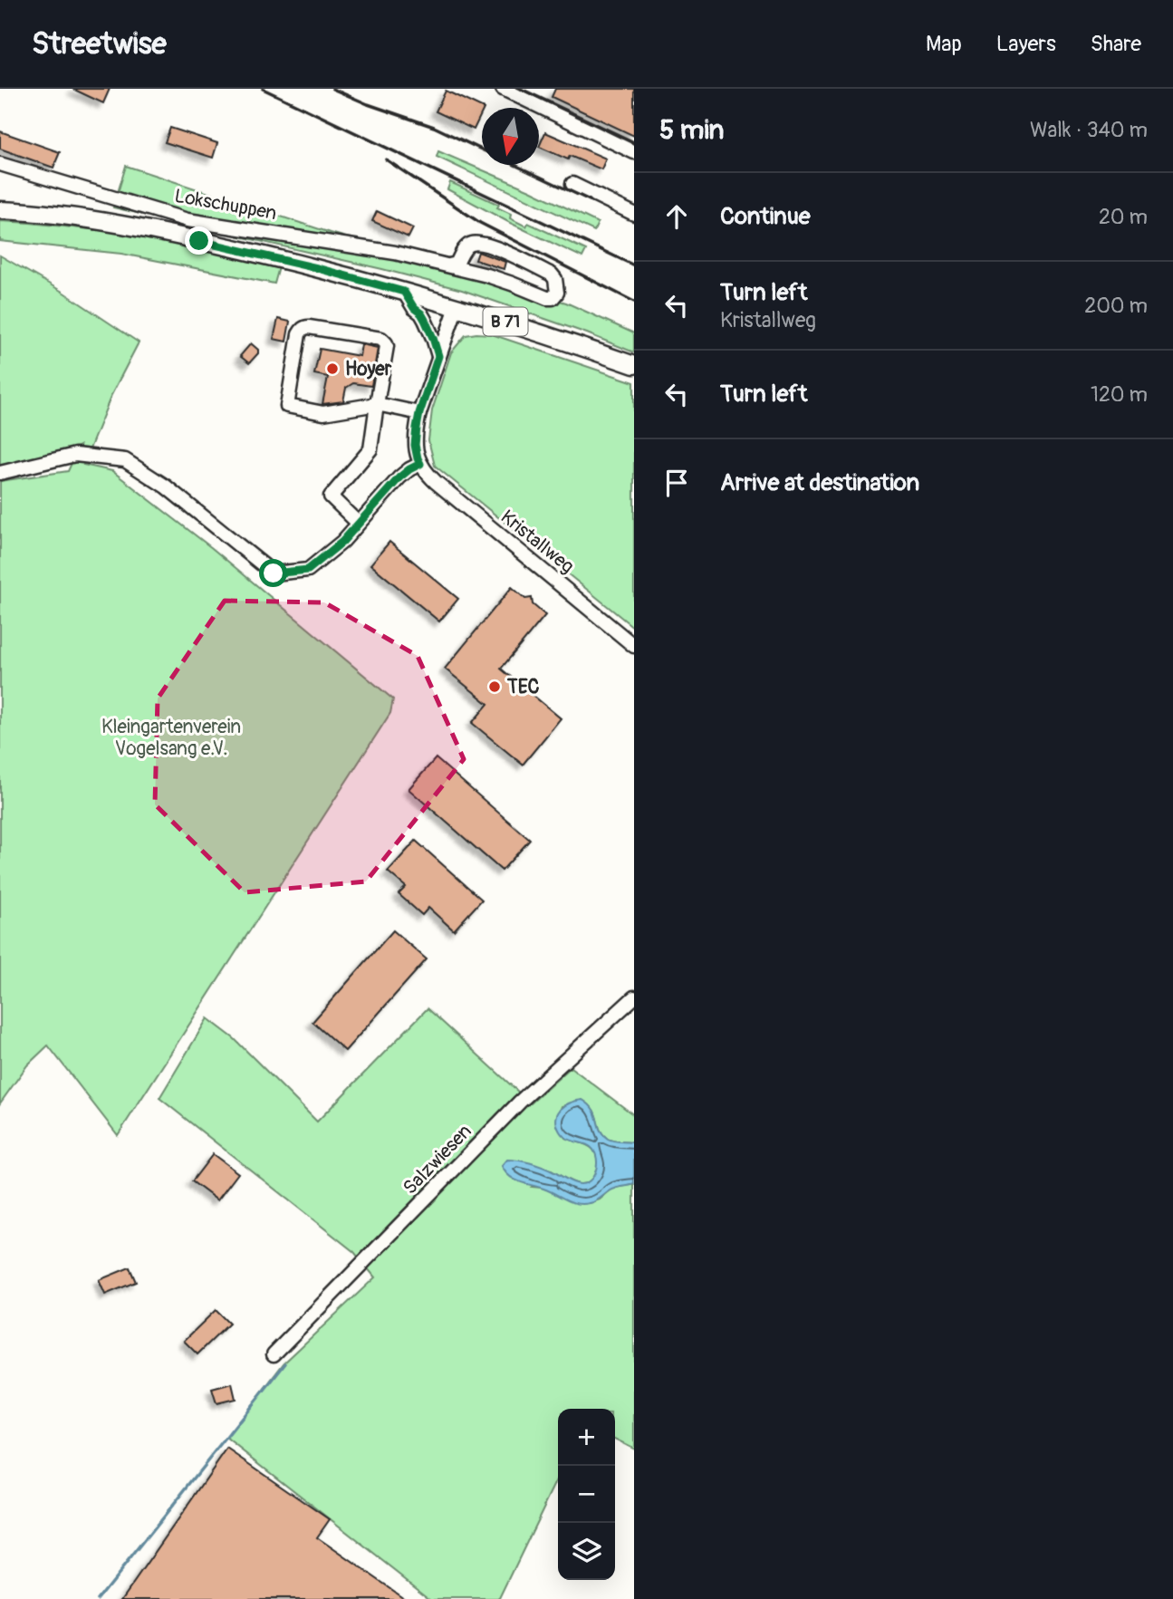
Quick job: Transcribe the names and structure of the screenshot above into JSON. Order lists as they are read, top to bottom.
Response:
{
  "streets": {
    "main road": ["B 71"],
    "street": ["Lokschuppen", "Kristallweg", "Salzwiesen"]
  },
  "parks": ["Kleingartenverein Vogelsang e.V."],
  "places": ["Hoyer", "TEC"],
  "north": "bottom",
  "page": {
    "header": "Streetwise",
    "nav": ["Map", "Layers", "Share"],
    "heading": ["5 min", "Walk · 340 m"],
    "list": [
      ["Continue", "20 m"],
      ["Turn left", "Kristallweg", "200 m"],
      ["Turn left", "120 m"],
      "Arrive at destination"
    ],
    "map_buttons": ["+", "−"]
  }
}
